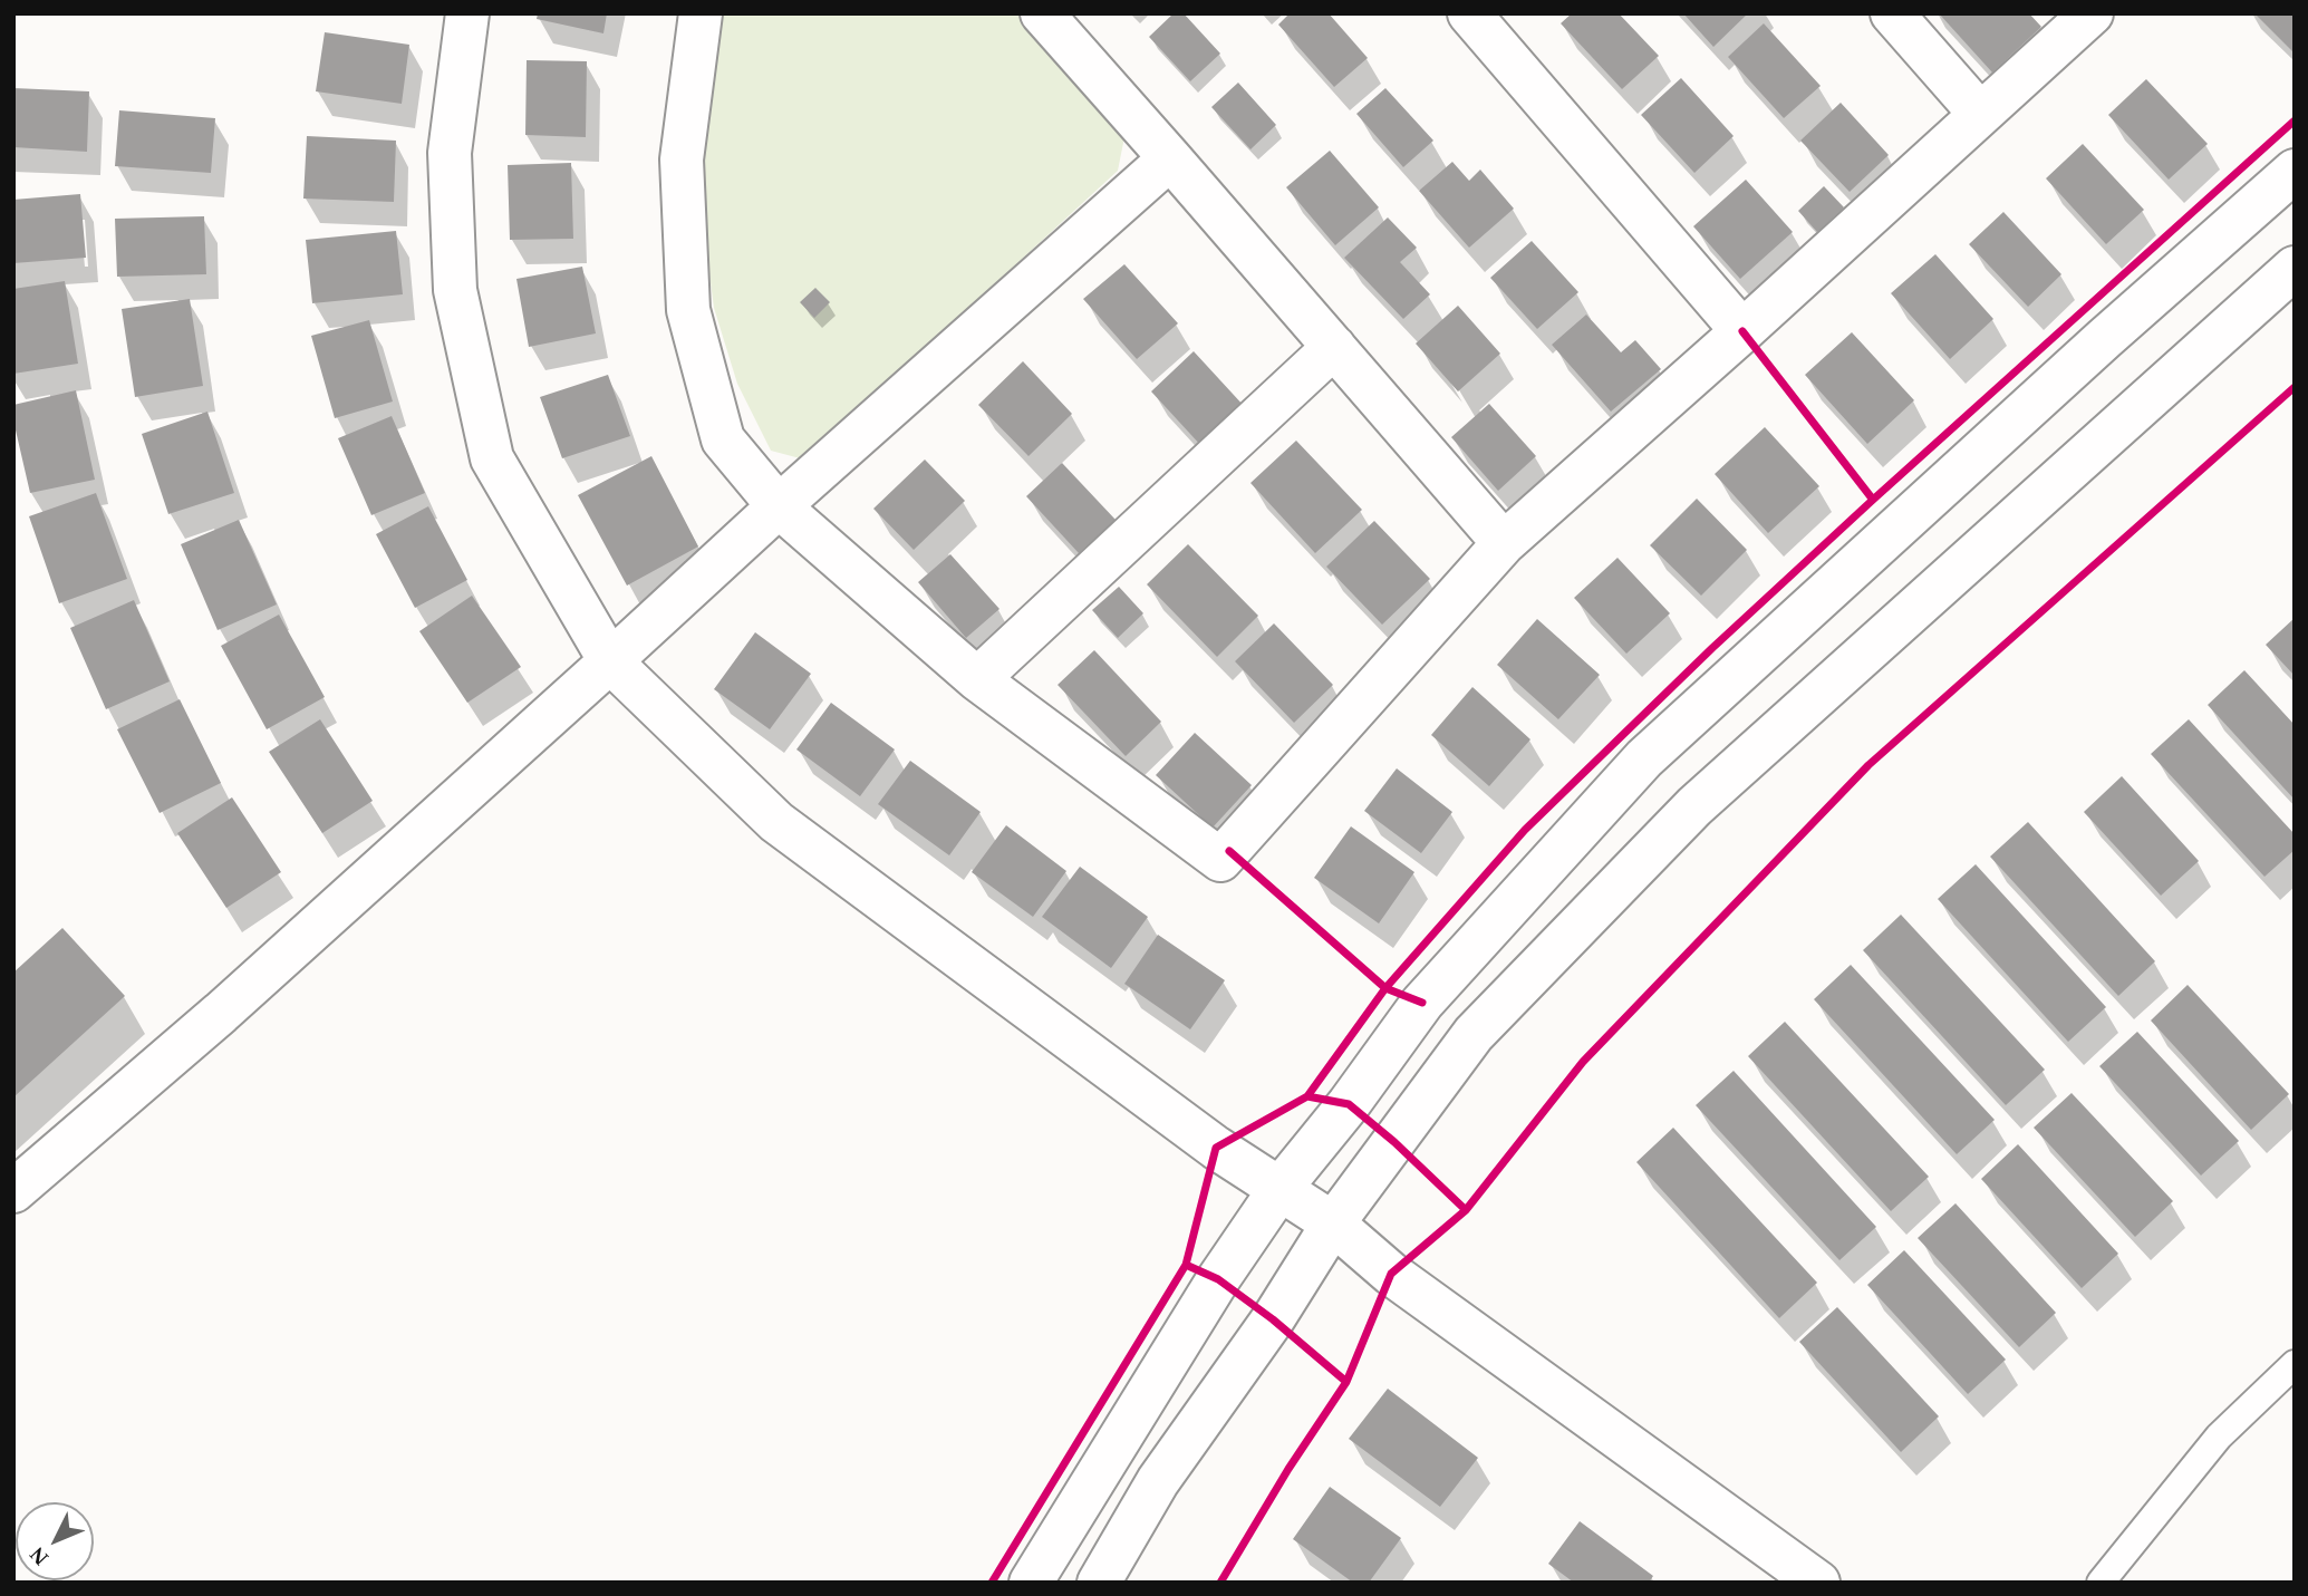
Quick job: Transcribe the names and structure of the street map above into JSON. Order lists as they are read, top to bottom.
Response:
{
  "north": "bottom left"
}
